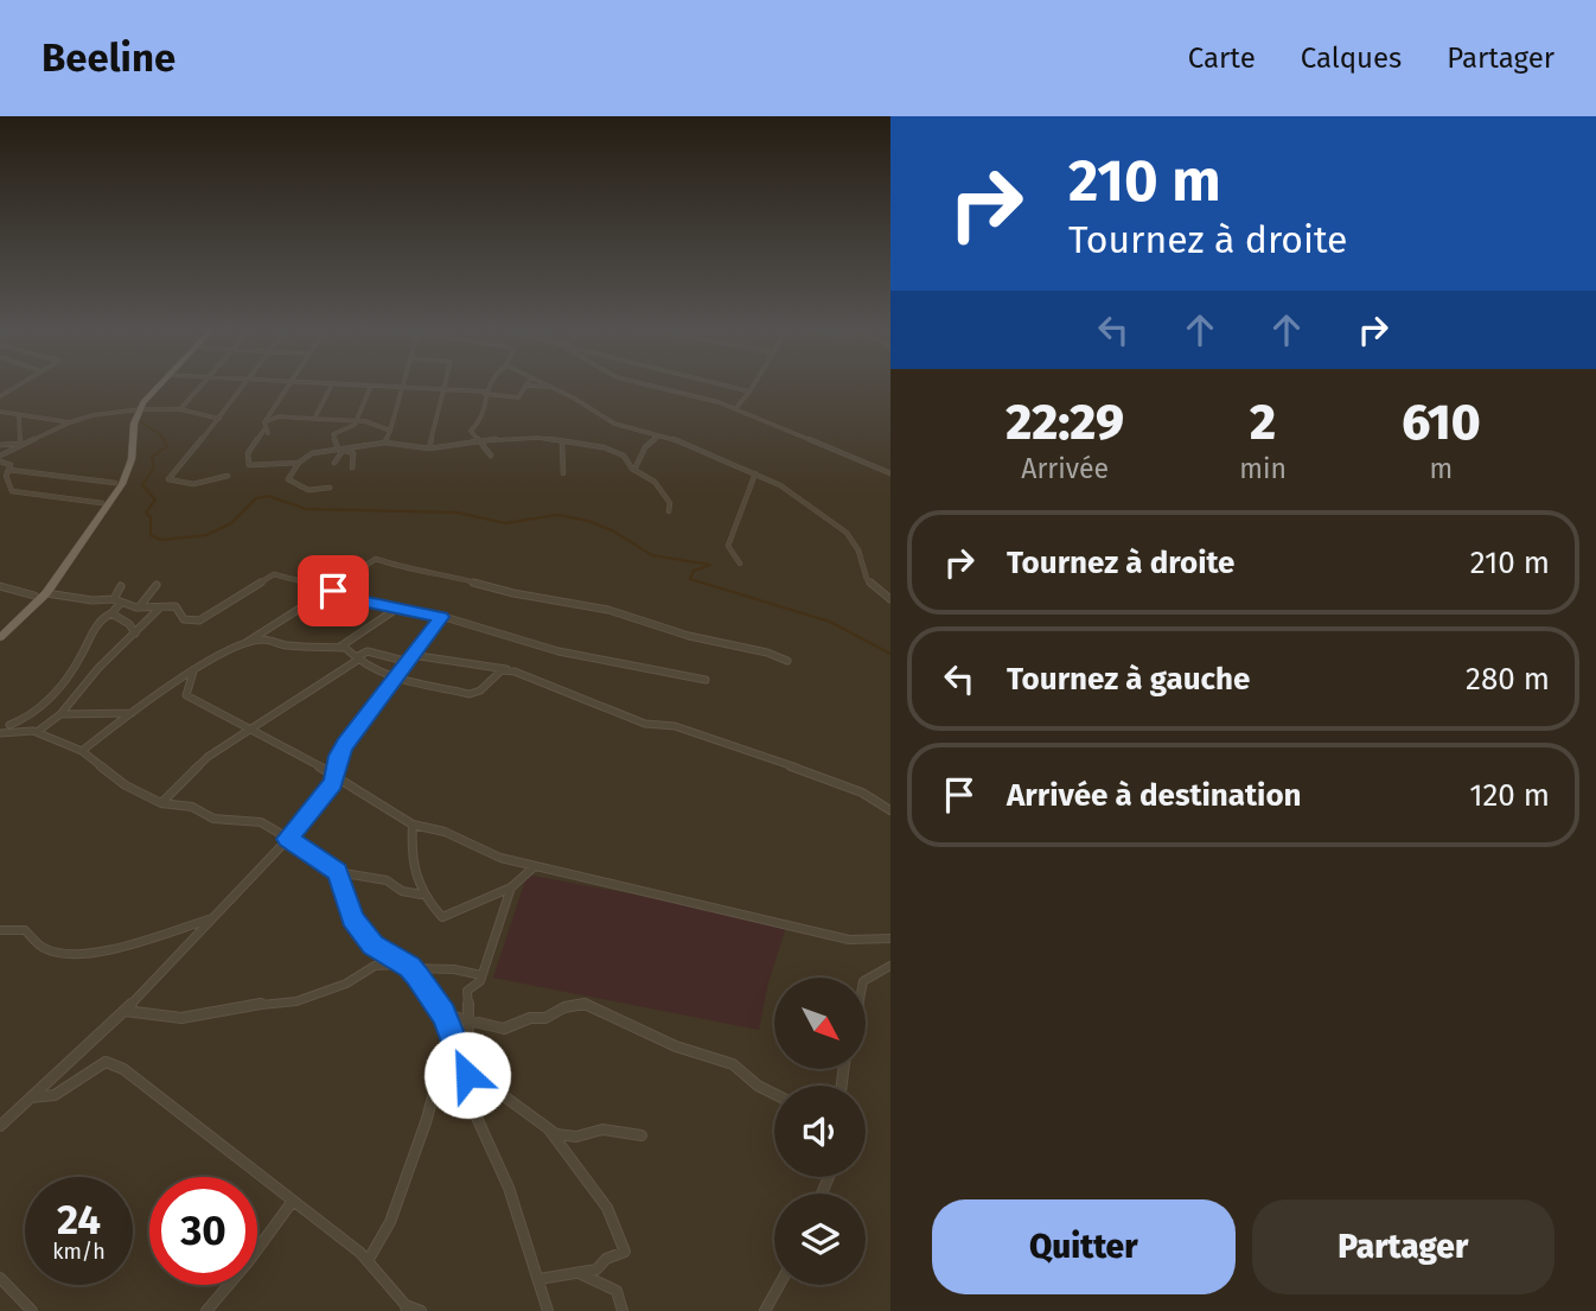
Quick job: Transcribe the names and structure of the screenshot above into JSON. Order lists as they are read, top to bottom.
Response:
{
  "north": "bottom right",
  "page": {
    "header": "Beeline",
    "nav": ["Carte", "Calques", "Partager"],
    "turn": ["210 m", "Tournez à droite"],
    "eta": [
      "22:29",
      "Arrivée",
      "2",
      "min",
      "610",
      "m"
    ],
    "list": [
      {
        "name": "Tournez à droite",
        "value": "210 m"
      },
      {
        "name": "Tournez à gauche",
        "value": "280 m"
      },
      {
        "name": "Arrivée à destination",
        "value": "120 m"
      }
    ],
    "speed": "24 km/h",
    "limit": "30",
    "buttons": ["Quitter", "Partager"]
  }
}
